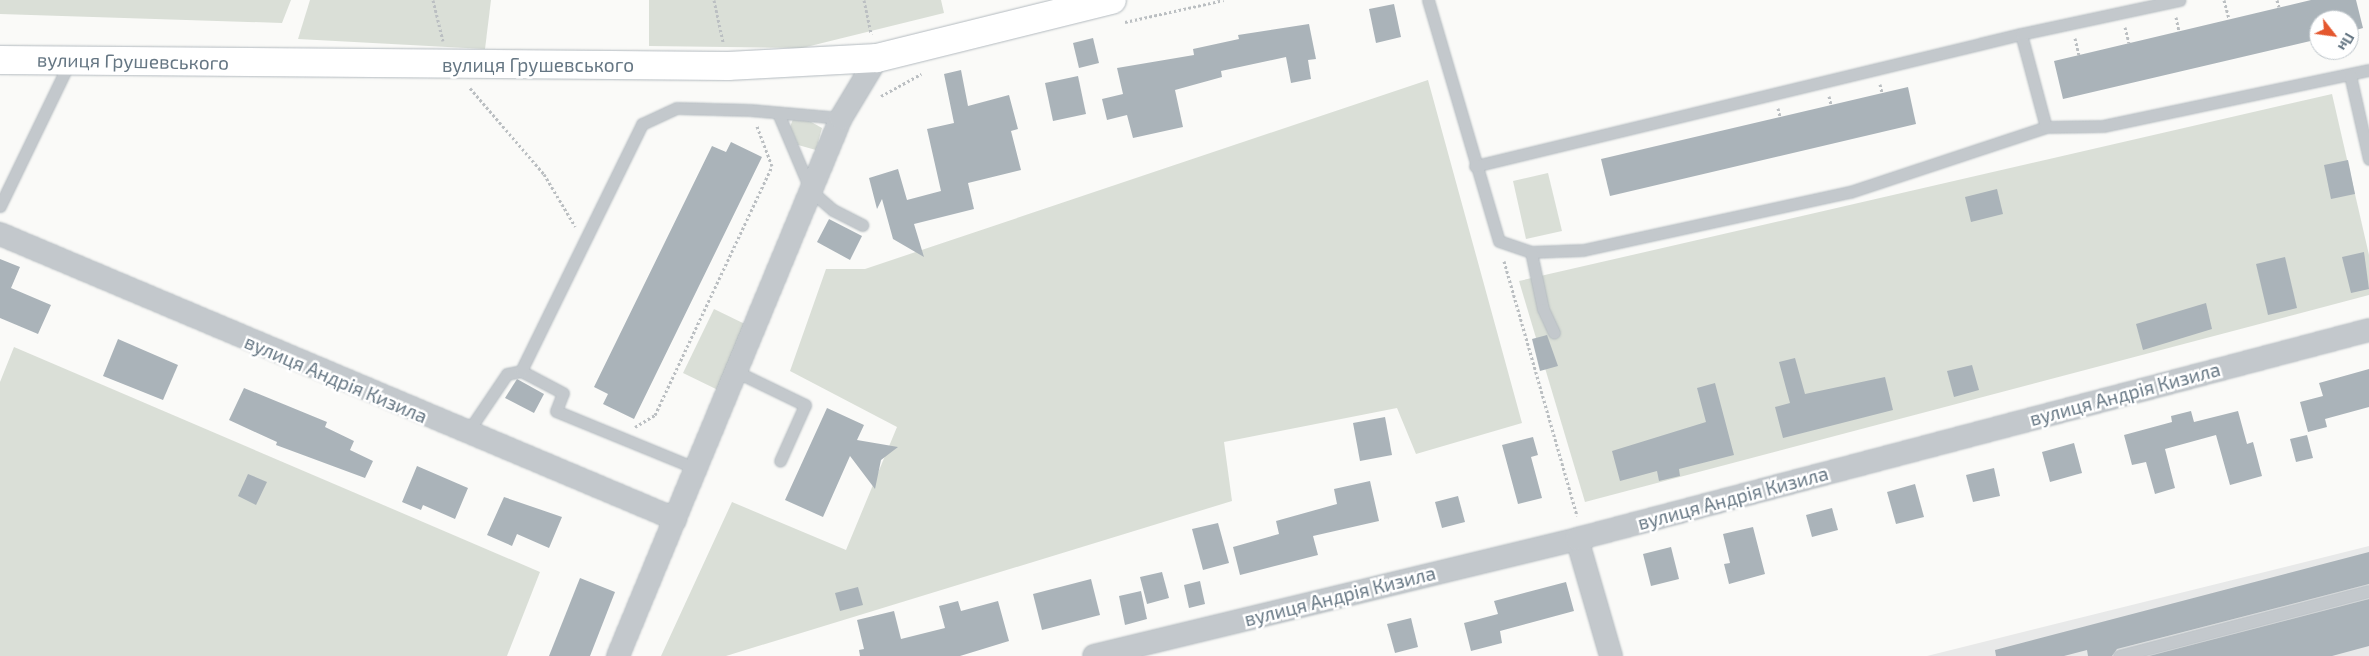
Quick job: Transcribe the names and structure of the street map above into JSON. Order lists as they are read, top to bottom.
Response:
{
  "streets": {
    "main road": ["вулиця Грушевського"],
    "street": ["вулиця Андрія Кизила"]
  },
  "north": "bottom right"
}
